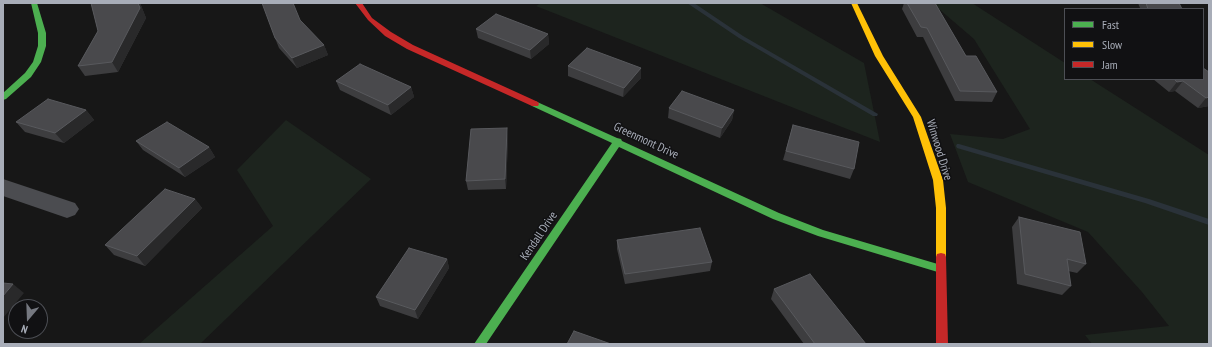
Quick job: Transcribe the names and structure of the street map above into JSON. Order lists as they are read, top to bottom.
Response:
{
  "streets": {
    "street": ["Greenmont Drive", "Winwood Drive", "Kendall Drive"]
  },
  "crossings": [
    ["Greenmont Drive", "Winwood Drive"],
    ["Greenmont Drive", "Kendall Drive"]
  ],
  "legend": ["Fast", "Slow", "Jam"],
  "north": "bottom"
}
